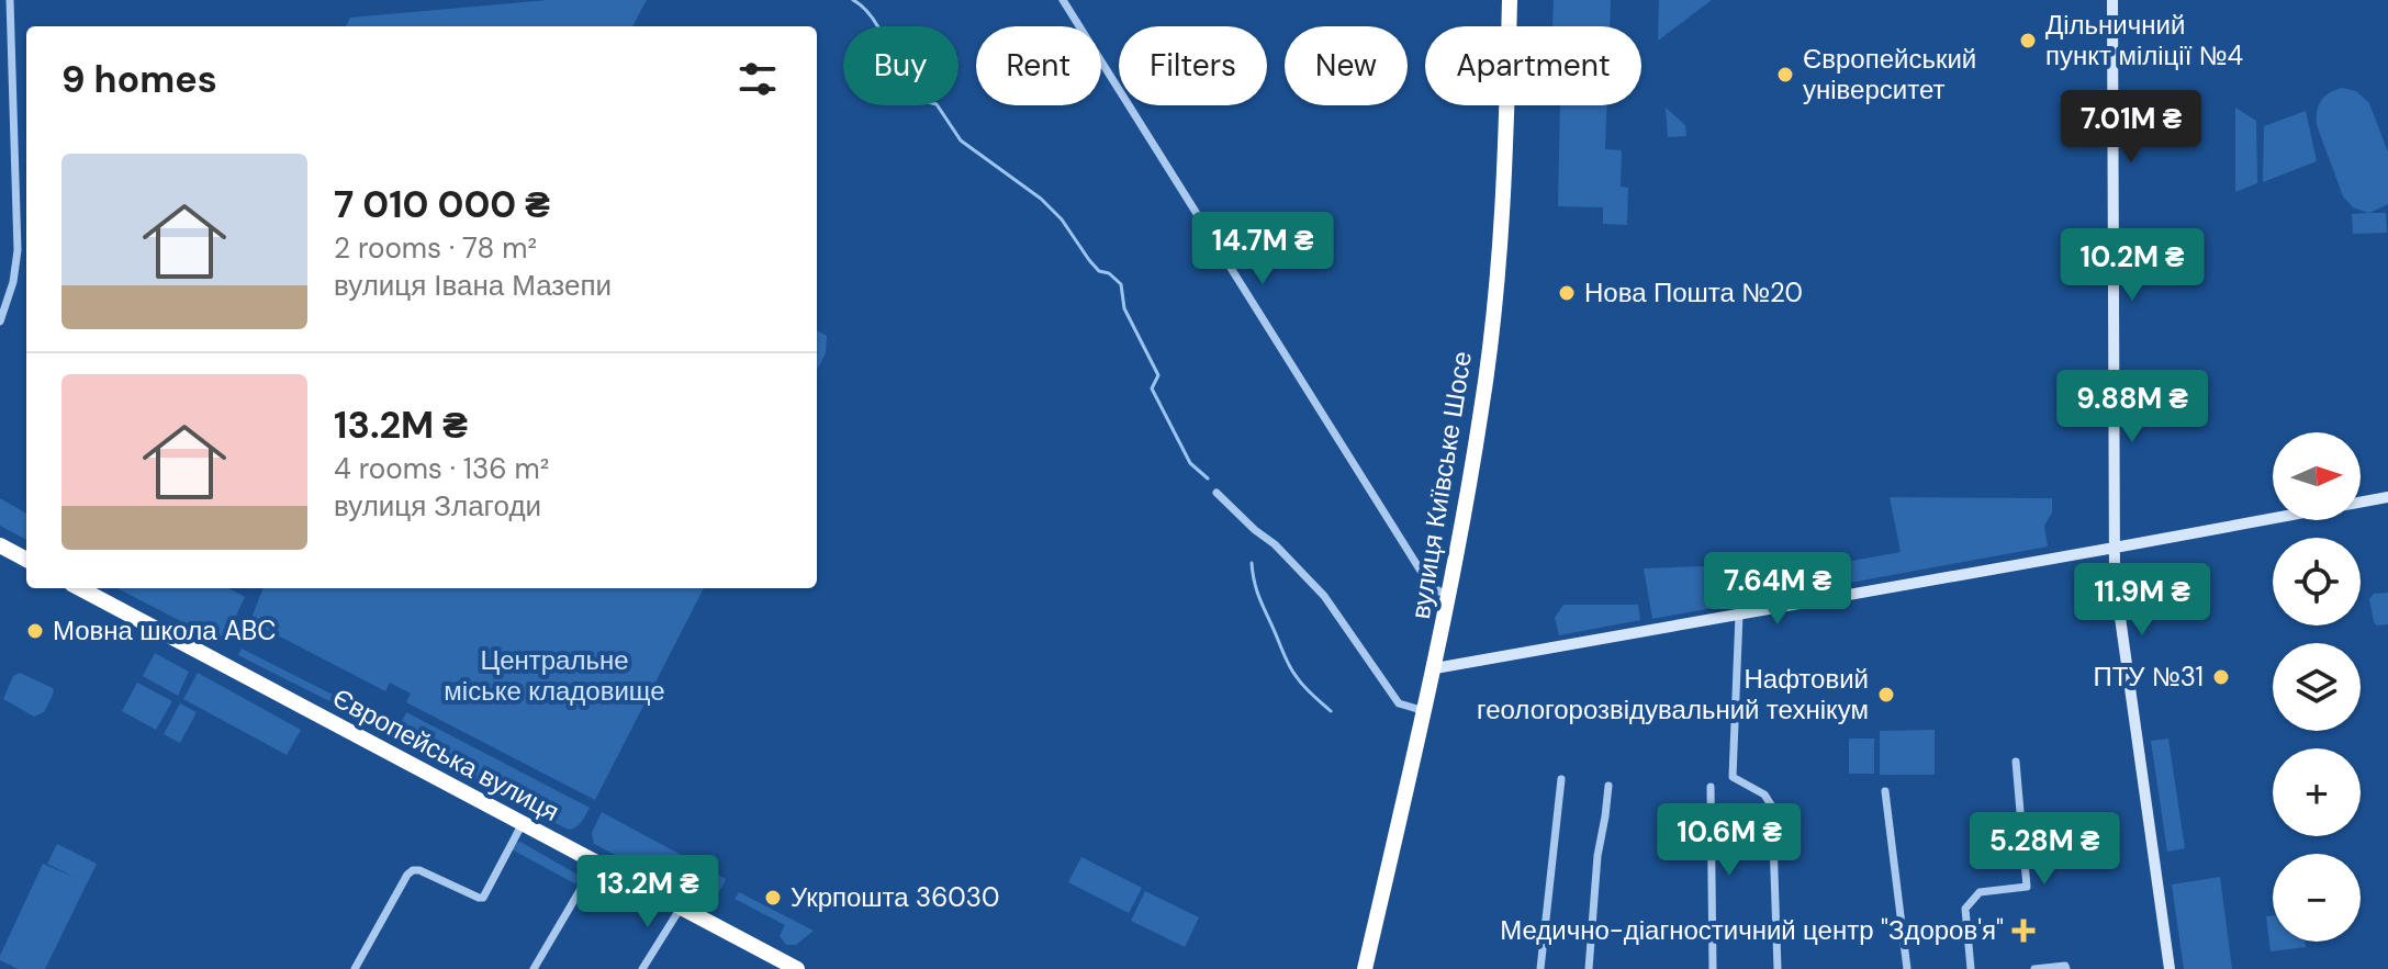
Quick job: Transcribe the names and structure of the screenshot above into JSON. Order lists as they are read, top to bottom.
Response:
{
  "streets": {
    "highway": ["вулиця Київське Шосе", "Європейська вулиця"]
  },
  "parks": ["Центральне міське кладовище"],
  "places": {
    "other": [
      "Дільничний пункт міліції №4",
      "Європейський університет",
      "Нова Пошта №20",
      "Мовна школа ABC",
      "ПТУ №31",
      "Нафтовий геологорозвідувальний технікум",
      "Укрпошта 36030"
    ],
    "health": ["Медично-діагностичний центр \"Здоров'я\""]
  },
  "north": "right",
  "page": {
    "chip": [
      "Buy",
      "Rent",
      "Filters",
      "New",
      "Apartment"
    ],
    "heading": "9 homes",
    "price": [
      "7.01M ₴",
      "14.7M ₴",
      "10.2M ₴",
      "9.88M ₴",
      "7.64M ₴",
      "11.9M ₴",
      "10.6M ₴",
      "5.28M ₴",
      "13.2M ₴"
    ],
    "list": [
      {
        "name": "7 010 000 ₴",
        "note": "2 rooms · 78 m² · вулиця Івана Мазепи"
      },
      {
        "name": "13.2M ₴",
        "note": "4 rooms · 136 m² · вулиця Злагоди"
      }
    ],
    "map_buttons": ["+", "−"]
  }
}
